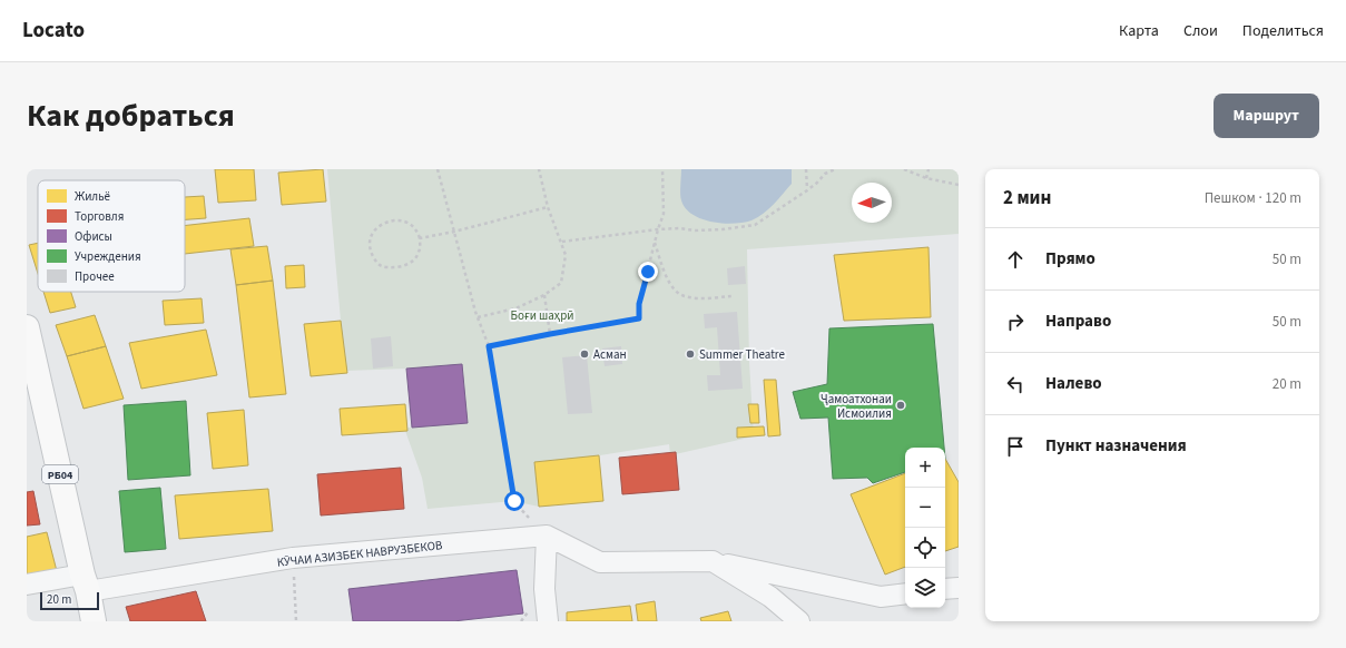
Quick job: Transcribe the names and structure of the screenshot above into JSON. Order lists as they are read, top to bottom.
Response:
{
  "streets": {
    "main road": ["РБ04"],
    "street": ["КӮЧАИ АЗИЗБЕК НАВРУЗБЕКОВ"]
  },
  "crossings": [
    ["РБ04", "КӮЧАИ АЗИЗБЕК НАВРУЗБЕКОВ"]
  ],
  "parks": ["Боғи шаҳрӣ"],
  "places": ["Асман", "Summer Theatre", "Ҷамоатхонаи Исмоилия"],
  "legend": [
    "Жильё",
    "Торговля",
    "Офисы",
    "Учреждения",
    "Прочее"
  ],
  "scale_bar": "20 m",
  "north": "left",
  "page": {
    "header": "Locato",
    "nav": ["Карта", "Слои", "Поделиться"],
    "title": "Как добраться",
    "buttons": "Маршрут",
    "heading": ["2 мин", "Пешком · 120 m"],
    "list": [
      ["Прямо", "50 m"],
      ["Направо", "50 m"],
      ["Налево", "20 m"],
      "Пункт назначения"
    ],
    "map_buttons": ["+", "−"],
    "scale": "20 m"
  }
}
